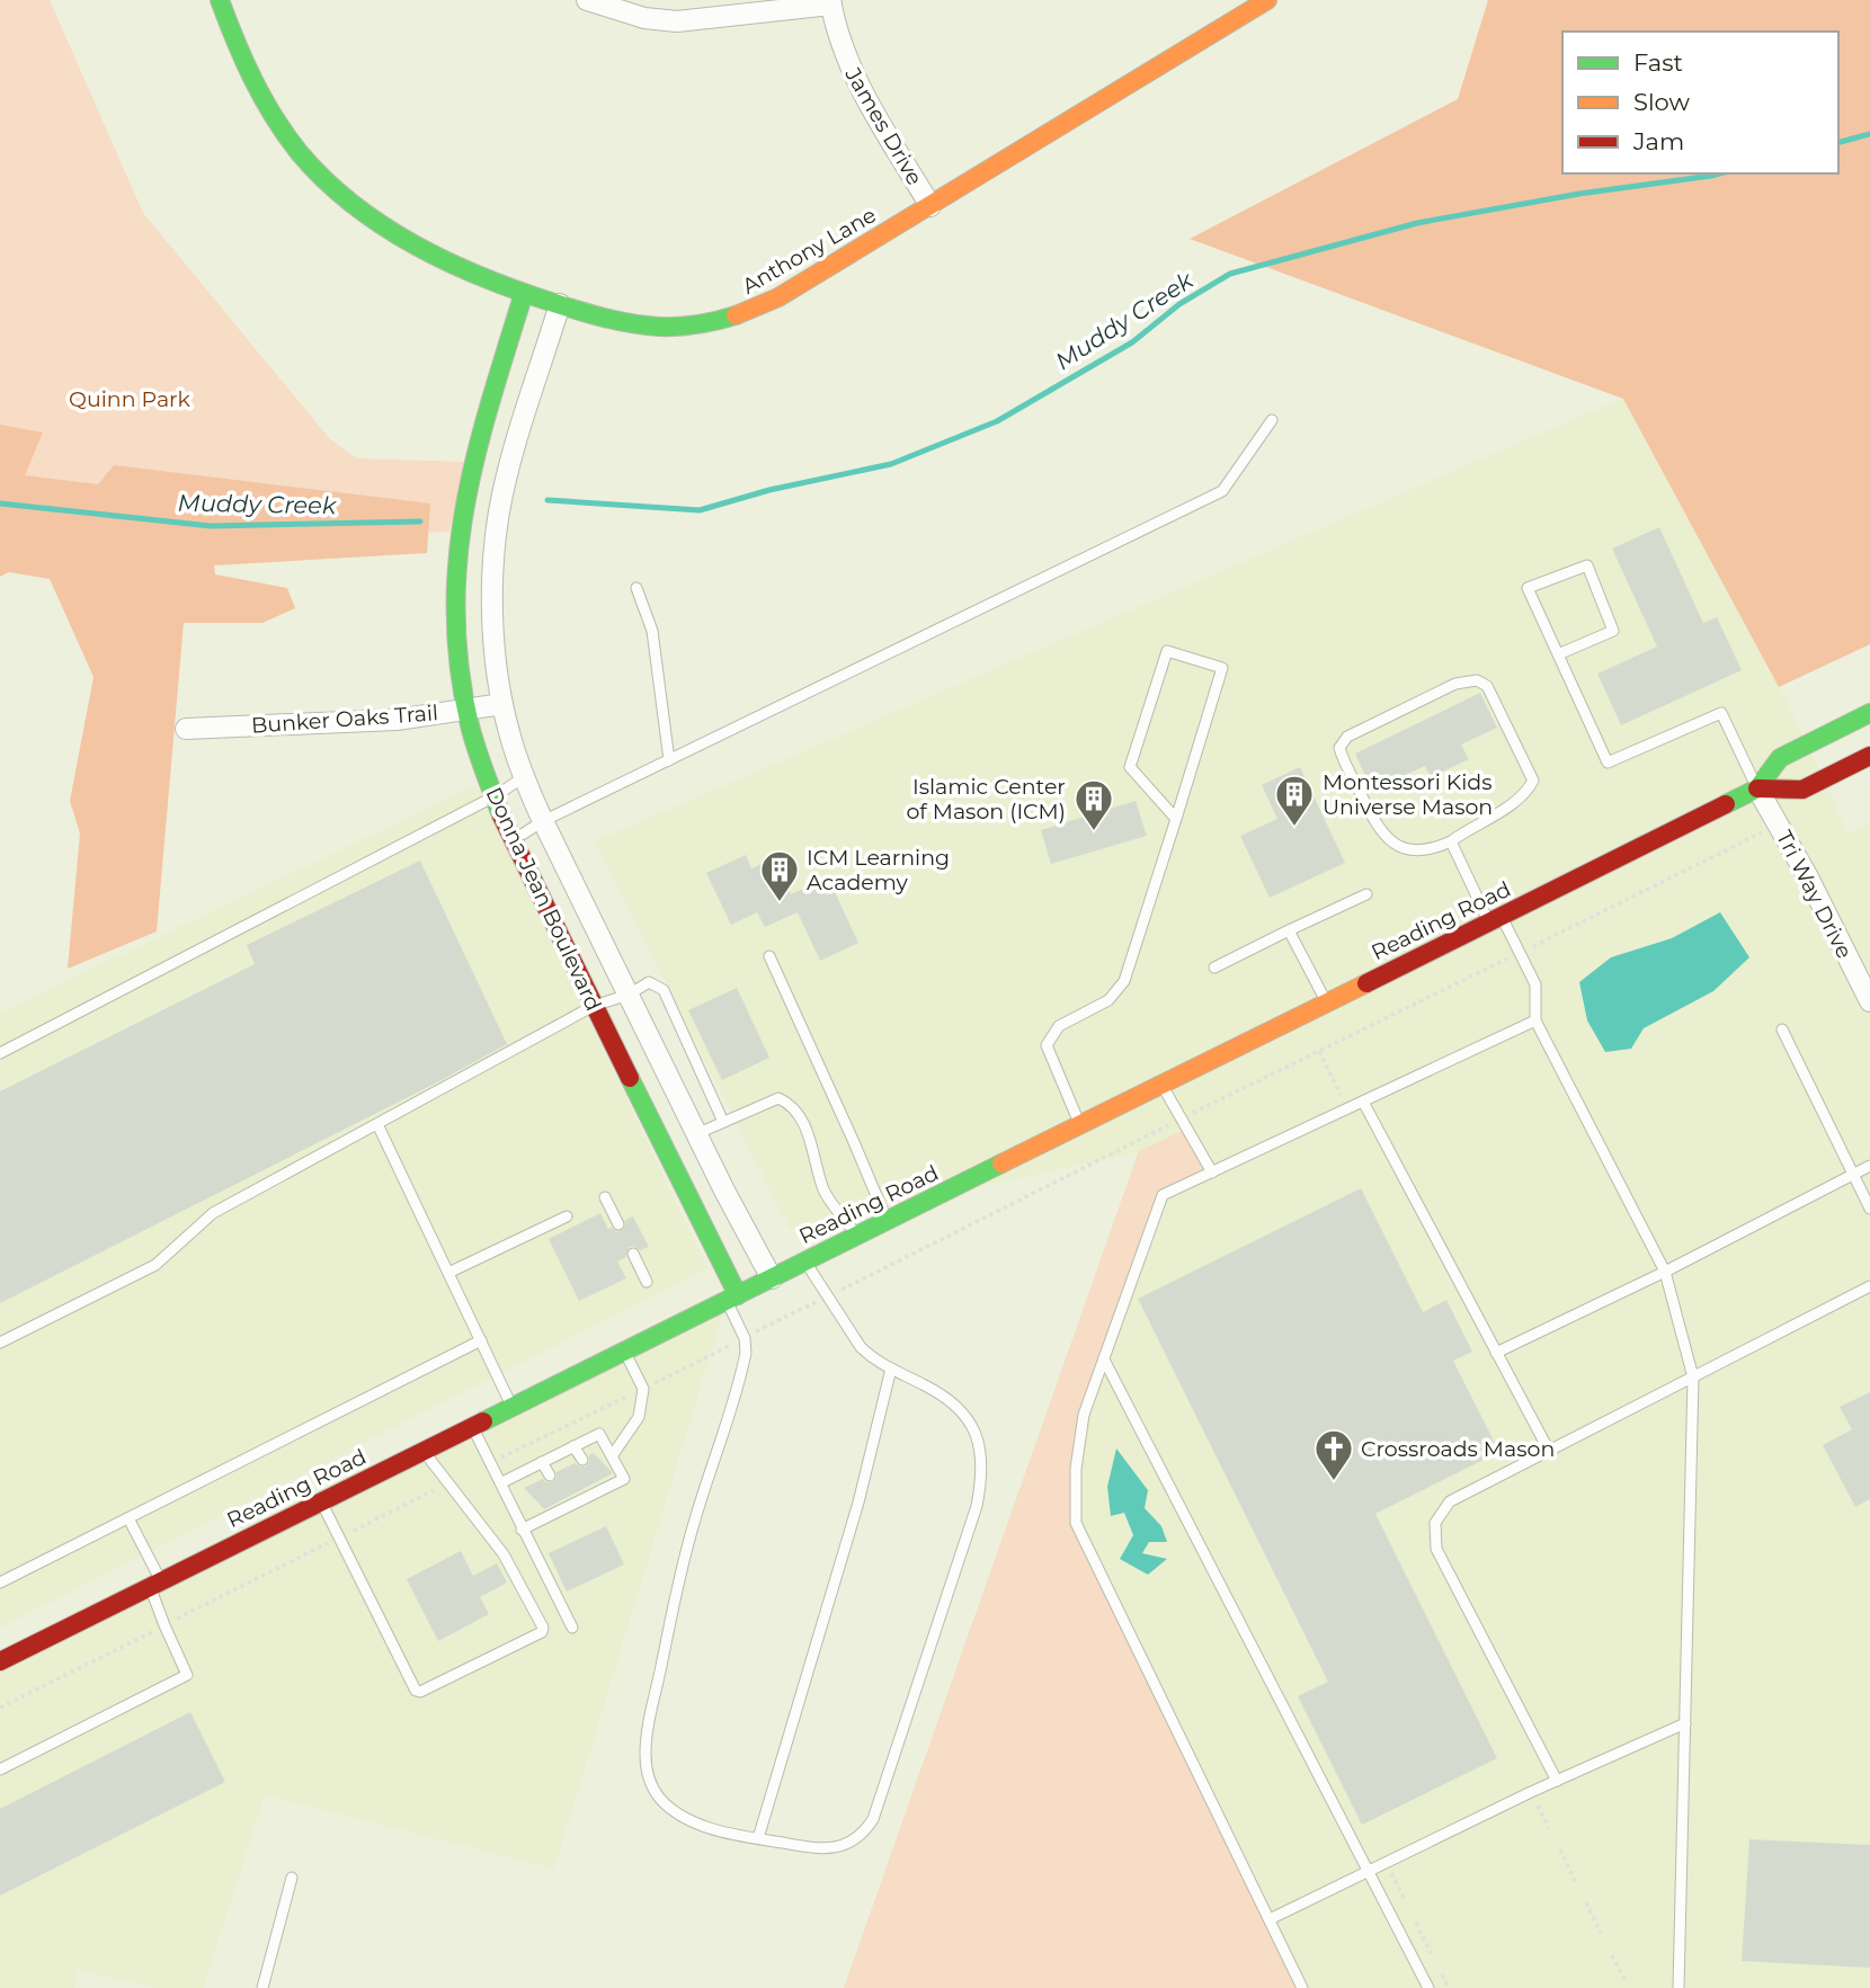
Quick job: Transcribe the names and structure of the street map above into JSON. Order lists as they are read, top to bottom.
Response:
{
  "streets": {
    "street": [
      "James Drive",
      "Anthony Lane",
      "Bunker Oaks Trail",
      "Tri Way Drive",
      "Donna Jean Boulevard",
      "Reading Road"
    ]
  },
  "crossings": [
    ["James Drive", "Anthony Lane"],
    ["Anthony Lane", "Donna Jean Boulevard"],
    ["Bunker Oaks Trail", "Donna Jean Boulevard"],
    ["Tri Way Drive", "Reading Road"],
    ["Donna Jean Boulevard", "Reading Road"]
  ],
  "water": ["Muddy Creek"],
  "parks": ["Quinn Park"],
  "places": {
    "building": ["Montessori Kids Universe Mason", "Islamic Center of Mason (ICM)", "ICM Learning Academy"],
    "church": ["Crossroads Mason"]
  },
  "legend": ["Fast", "Slow", "Jam"]
}
